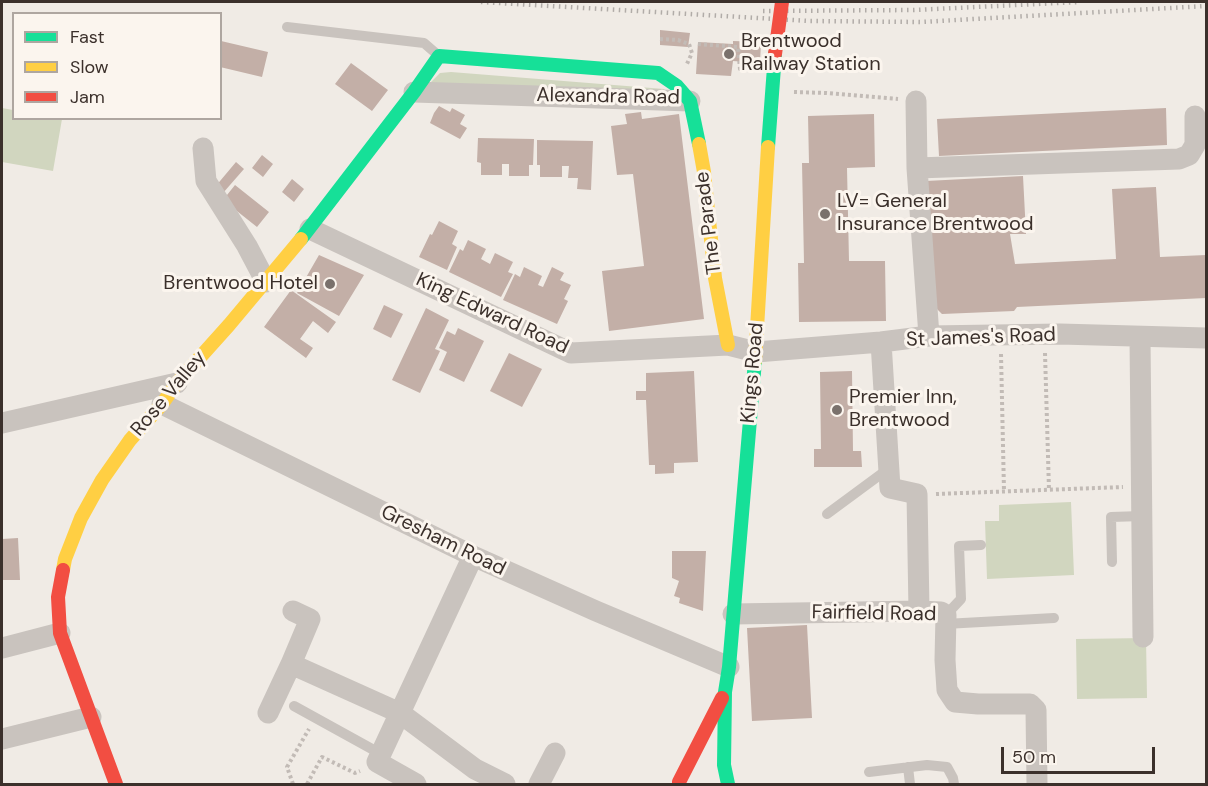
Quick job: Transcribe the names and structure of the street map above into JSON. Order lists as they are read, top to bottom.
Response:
{
  "streets": {
    "street": [
      "Alexandra Road",
      "The Parade",
      "King Edward Road",
      "St James's Road",
      "Kings Road",
      "Rose Valley",
      "Gresham Road",
      "Fairfield Road"
    ]
  },
  "crossings": [
    ["Alexandra Road", "The Parade"],
    ["Alexandra Road", "Rose Valley"],
    ["The Parade", "King Edward Road"],
    ["King Edward Road", "St James's Road"],
    ["King Edward Road", "Kings Road"],
    ["King Edward Road", "Rose Valley"],
    ["St James's Road", "Kings Road"],
    ["Kings Road", "Gresham Road"],
    ["Kings Road", "Fairfield Road"],
    ["Rose Valley", "Gresham Road"]
  ],
  "places": [
    "Brentwood Railway Station",
    "LV= General Insurance Brentwood",
    "Brentwood Hotel",
    "Premier Inn, Brentwood"
  ],
  "legend": ["Fast", "Slow", "Jam"],
  "scale_bar": "50 m"
}
